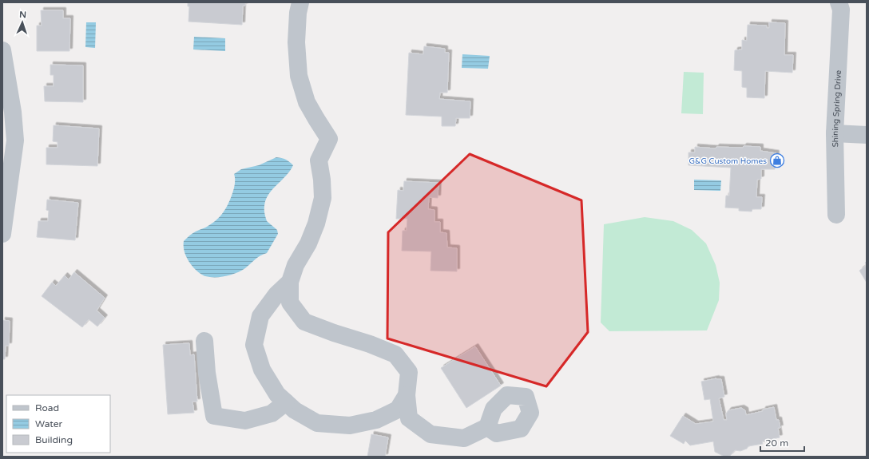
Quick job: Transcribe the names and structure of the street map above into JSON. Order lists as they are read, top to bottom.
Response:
{
  "streets": {
    "street": ["Shining Spring Drive"]
  },
  "places": {
    "shop": ["G&G Custom Homes"]
  },
  "legend": ["Road", "Water", "Building"],
  "scale_bar": "20 m",
  "north": "top"
}
